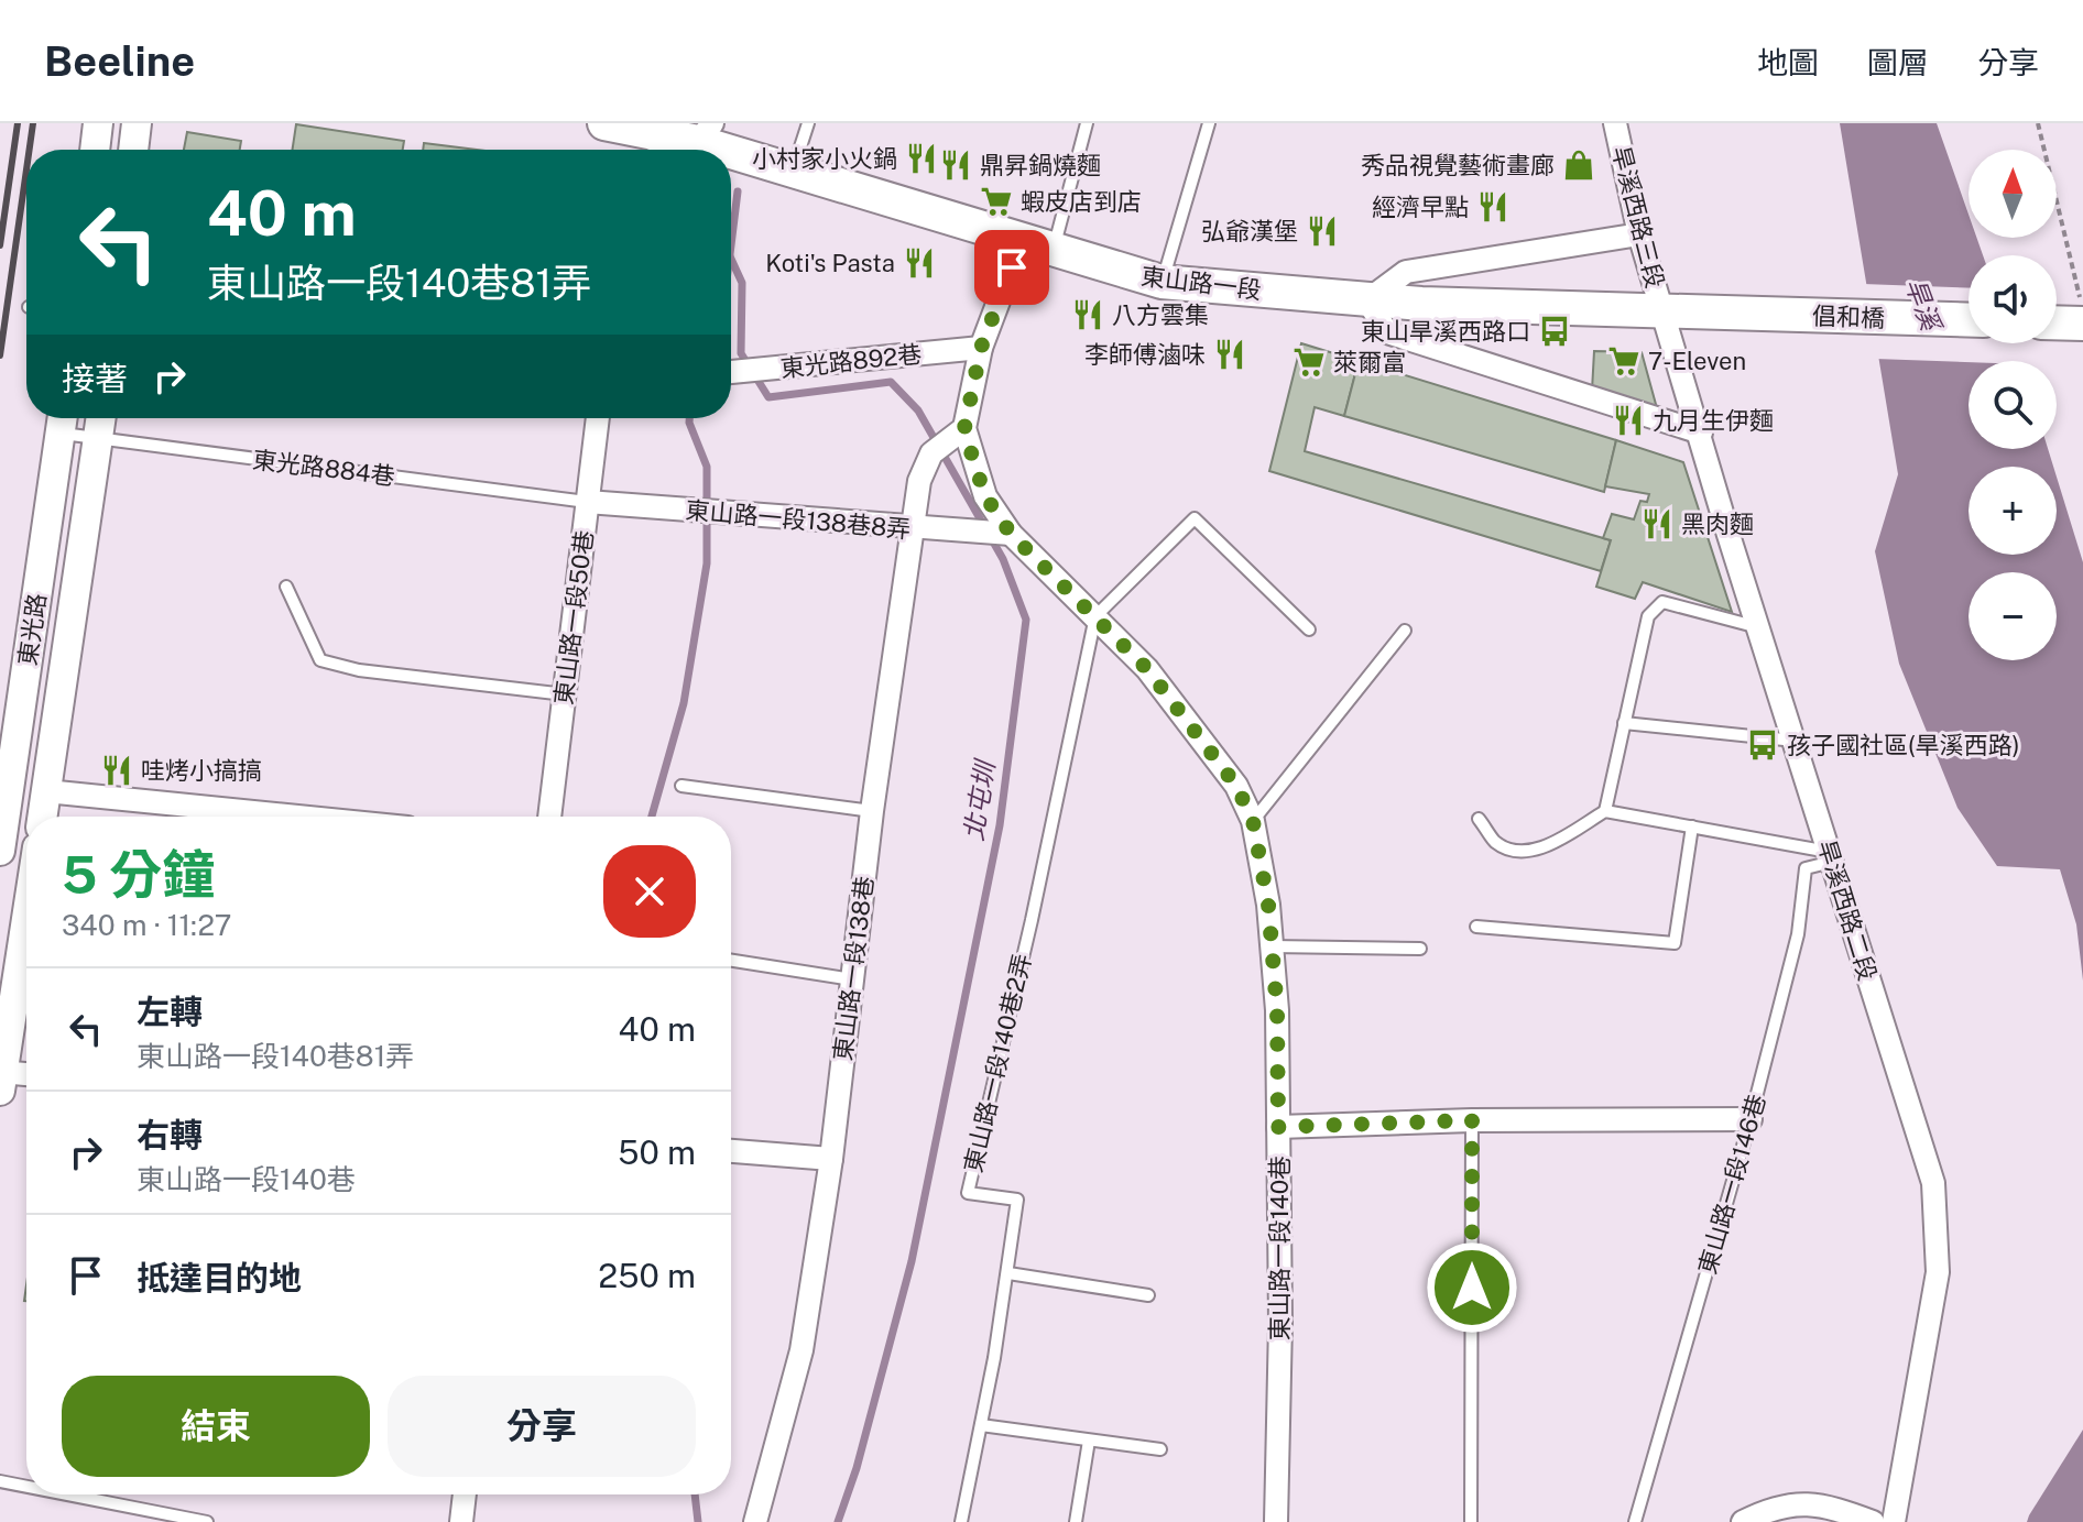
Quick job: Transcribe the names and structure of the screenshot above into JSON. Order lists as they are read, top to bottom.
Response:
{
  "streets": {
    "main road": ["東山路一段", "倡和橋"],
    "street": [
      "旱溪西路三段",
      "東光路892巷",
      "東山路一段138巷8弄",
      "東山路一段50巷",
      "東光路",
      "旱溪西路二段",
      "東山路一段138巷",
      "東山路一段140巷"
    ],
    "lane": ["東光路884巷", "東山路一段140巷2弄", "東山路一段146巷"]
  },
  "crossings": [
    ["旱溪西路三段", "東山路一段"],
    ["旱溪西路三段", "旱溪西路二段"],
    ["東山路一段", "倡和橋"],
    ["東山路一段", "旱溪西路二段"],
    ["東山路一段", "東山路一段140巷"],
    ["東光路892巷", "東山路一段140巷"],
    ["東光路884巷", "東山路一段138巷8弄"],
    ["東光路884巷", "東山路一段50巷"],
    ["東光路884巷", "東光路"],
    ["東山路一段138巷8弄", "東山路一段50巷"],
    ["東山路一段138巷8弄", "東山路一段138巷"],
    ["東山路一段138巷8弄", "東山路一段140巷"],
    ["旱溪西路二段", "東山路一段146巷"],
    ["東山路一段138巷", "東山路一段140巷"],
    ["東山路一段140巷2弄", "東山路一段140巷"]
  ],
  "water": ["旱溪", "北屯圳"],
  "places": {
    "restaurant": [
      "小村家小火鍋",
      "鼎昇鍋燒麵",
      "經濟早點",
      "弘爺漢堡",
      "Koti's Pasta",
      "八方雲集",
      "李師傅滷味",
      "九月生伊麵",
      "黑肉麵",
      "哇烤小搞搞"
    ],
    "shop": ["秀品視覺藝術畫廊"],
    "supermarket": ["蝦皮店到店", "7-Eleven", "萊爾富"],
    "bus stop": ["東山旱溪西路口", "孩子國社區(旱溪西路)"]
  },
  "north": "top",
  "page": {
    "header": "Beeline",
    "nav": ["地圖", "圖層", "分享"],
    "map_buttons": ["+", "−"],
    "turn": ["40 m", "東山路一段140巷81弄"],
    "then": "接著",
    "heading": ["5 分鐘", "340 m · 11:27"],
    "list": [
      {
        "name": "左轉",
        "note": "東山路一段140巷81弄",
        "value": "40 m"
      },
      {
        "name": "右轉",
        "note": "東山路一段140巷",
        "value": "50 m"
      },
      {
        "name": "抵達目的地",
        "value": "250 m"
      }
    ],
    "buttons": ["結束", "分享"]
  }
}
